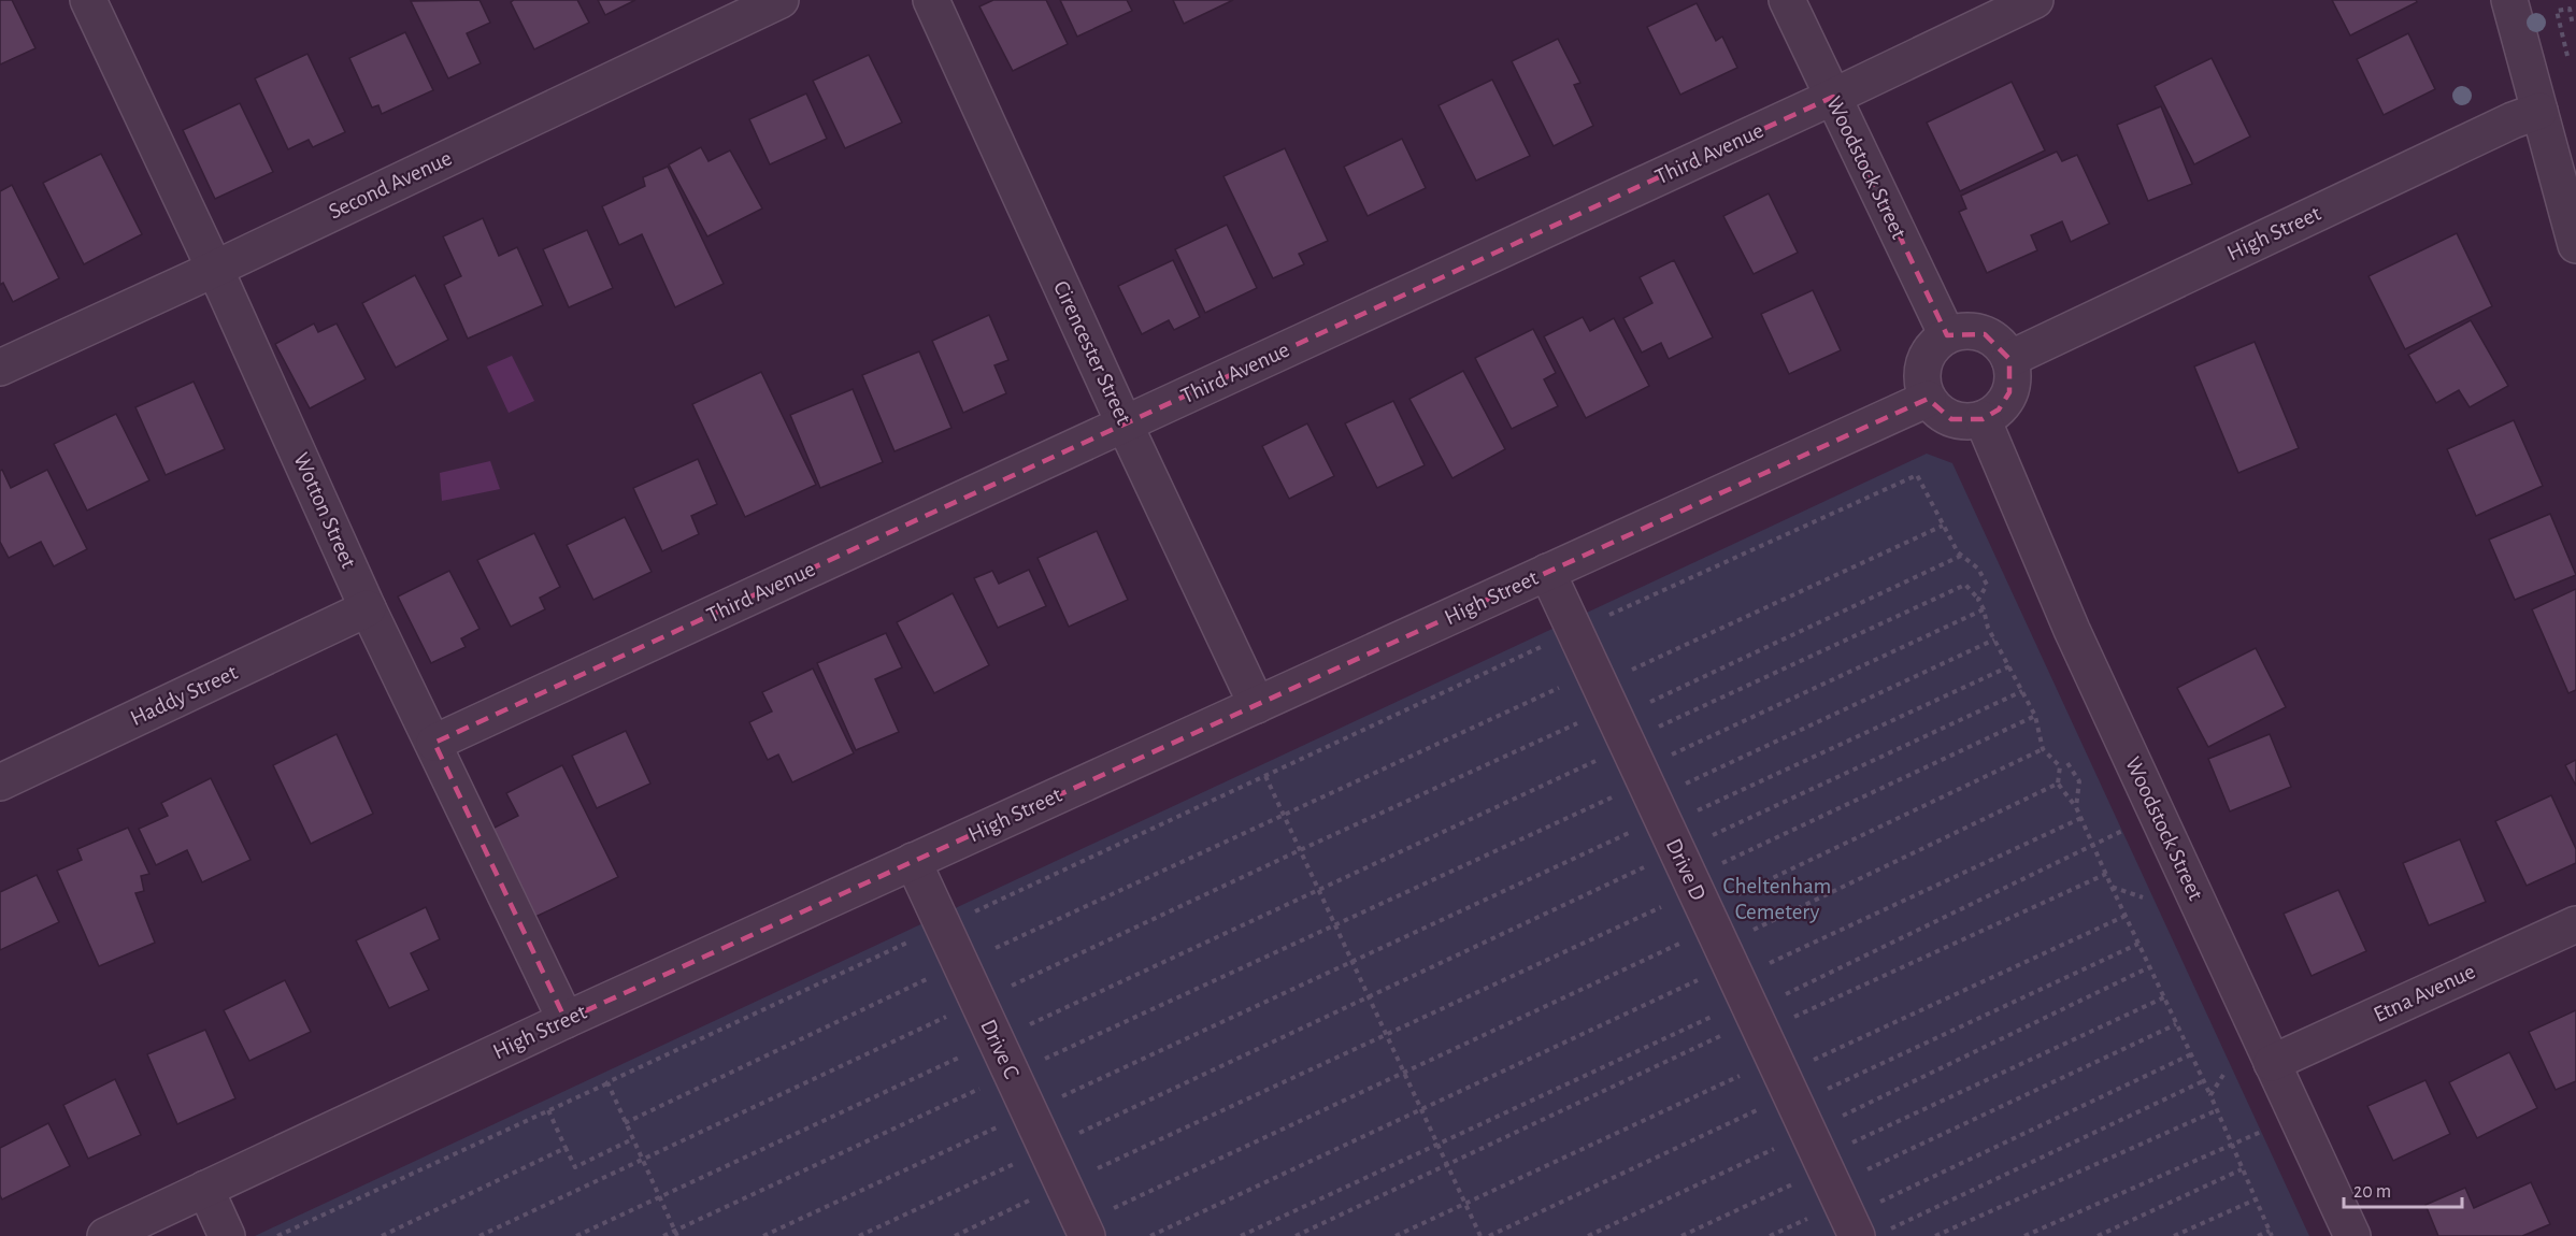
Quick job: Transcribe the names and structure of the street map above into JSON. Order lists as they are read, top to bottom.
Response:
{
  "streets": {
    "street": [
      "Third Avenue",
      "Woodstock Street",
      "Second Avenue",
      "High Street",
      "Cirencester Street",
      "Wotton Street",
      "Haddy Street",
      "Etna Avenue",
      "Drive C"
    ]
  },
  "crossings": [
    ["Third Avenue", "Woodstock Street"],
    ["Third Avenue", "Cirencester Street"],
    ["Third Avenue", "Wotton Street"],
    ["Woodstock Street", "High Street"],
    ["Woodstock Street", "Etna Avenue"],
    ["Second Avenue", "Wotton Street"],
    ["High Street", "Cirencester Street"],
    ["High Street", "Wotton Street"],
    ["High Street", "Drive C"],
    ["Wotton Street", "Haddy Street"]
  ],
  "parks": ["Cheltenham Cemetery"],
  "scale_bar": "20 m"
}
